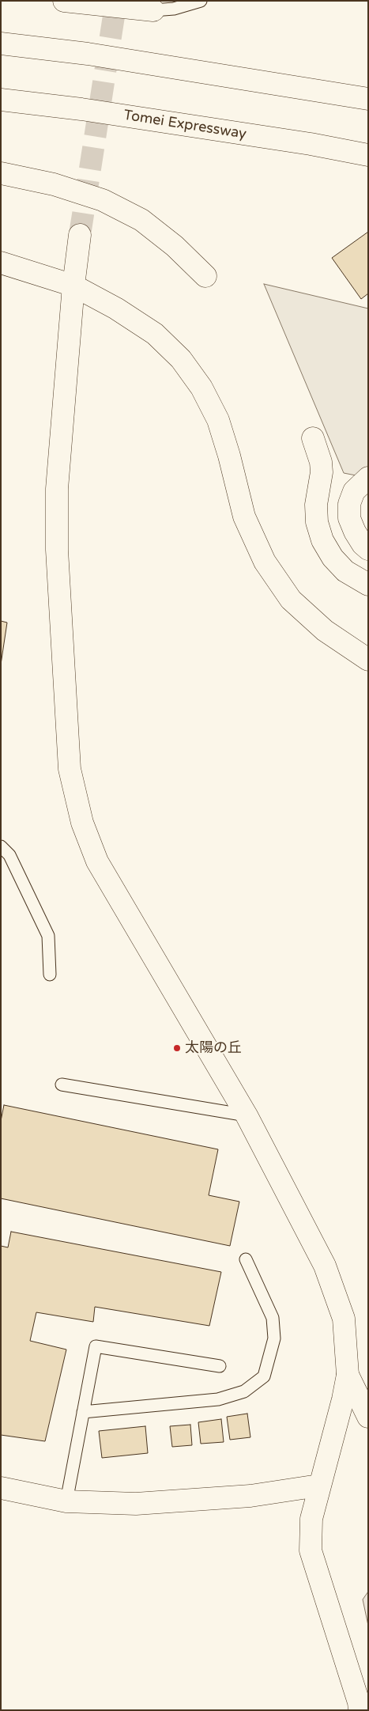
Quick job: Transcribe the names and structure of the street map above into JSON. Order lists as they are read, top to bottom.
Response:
{
  "streets": {
    "main road": ["Tomei Expressway"]
  },
  "places": ["太陽の丘"]
}
